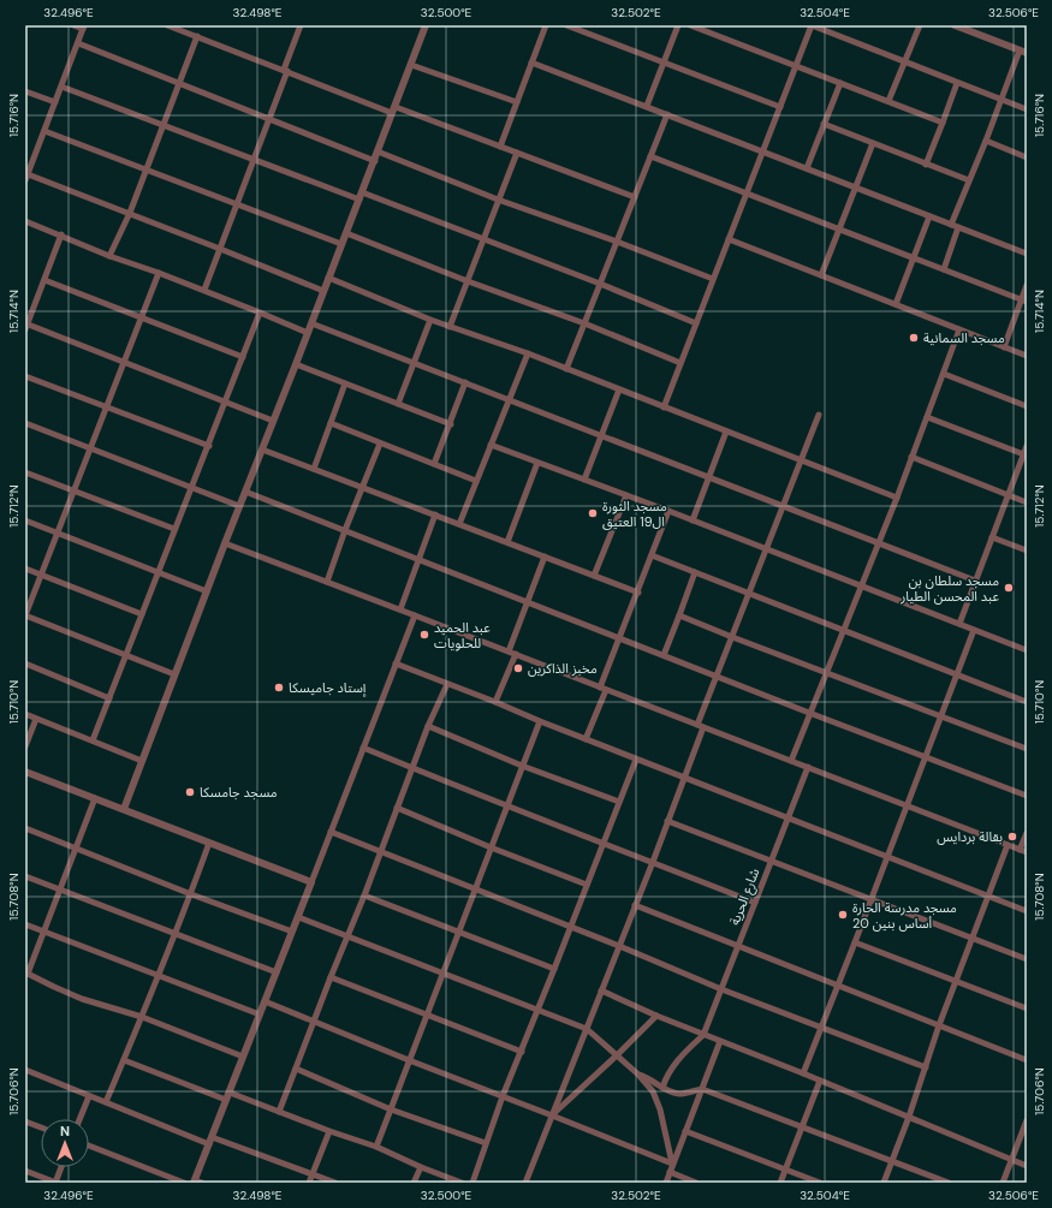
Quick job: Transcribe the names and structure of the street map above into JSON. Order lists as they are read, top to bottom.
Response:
{
  "streets": {
    "street": ["شارع الحرية"]
  },
  "places": [
    "مسجد السمانية",
    "مسجد الثورة ال19 العتيق",
    "مسجد سلطان بن عبد المحسن الطيار",
    "عبد الحميد للحلويات",
    "مخبز الذاكرين",
    "إستاد جاميسكا",
    "مسجد جامسكا",
    "بقالة بردايس",
    "مسجد مدرسة الحارة 20 أساس بنين"
  ],
  "north": "top",
  "coordinates": [
    "32.496°E",
    "32.498°E",
    "32.500°E",
    "32.502°E",
    "32.504°E",
    "32.506°E",
    "15.716°N",
    "15.714°N",
    "15.712°N",
    "15.710°N",
    "15.708°N",
    "15.706°N"
  ]
}
